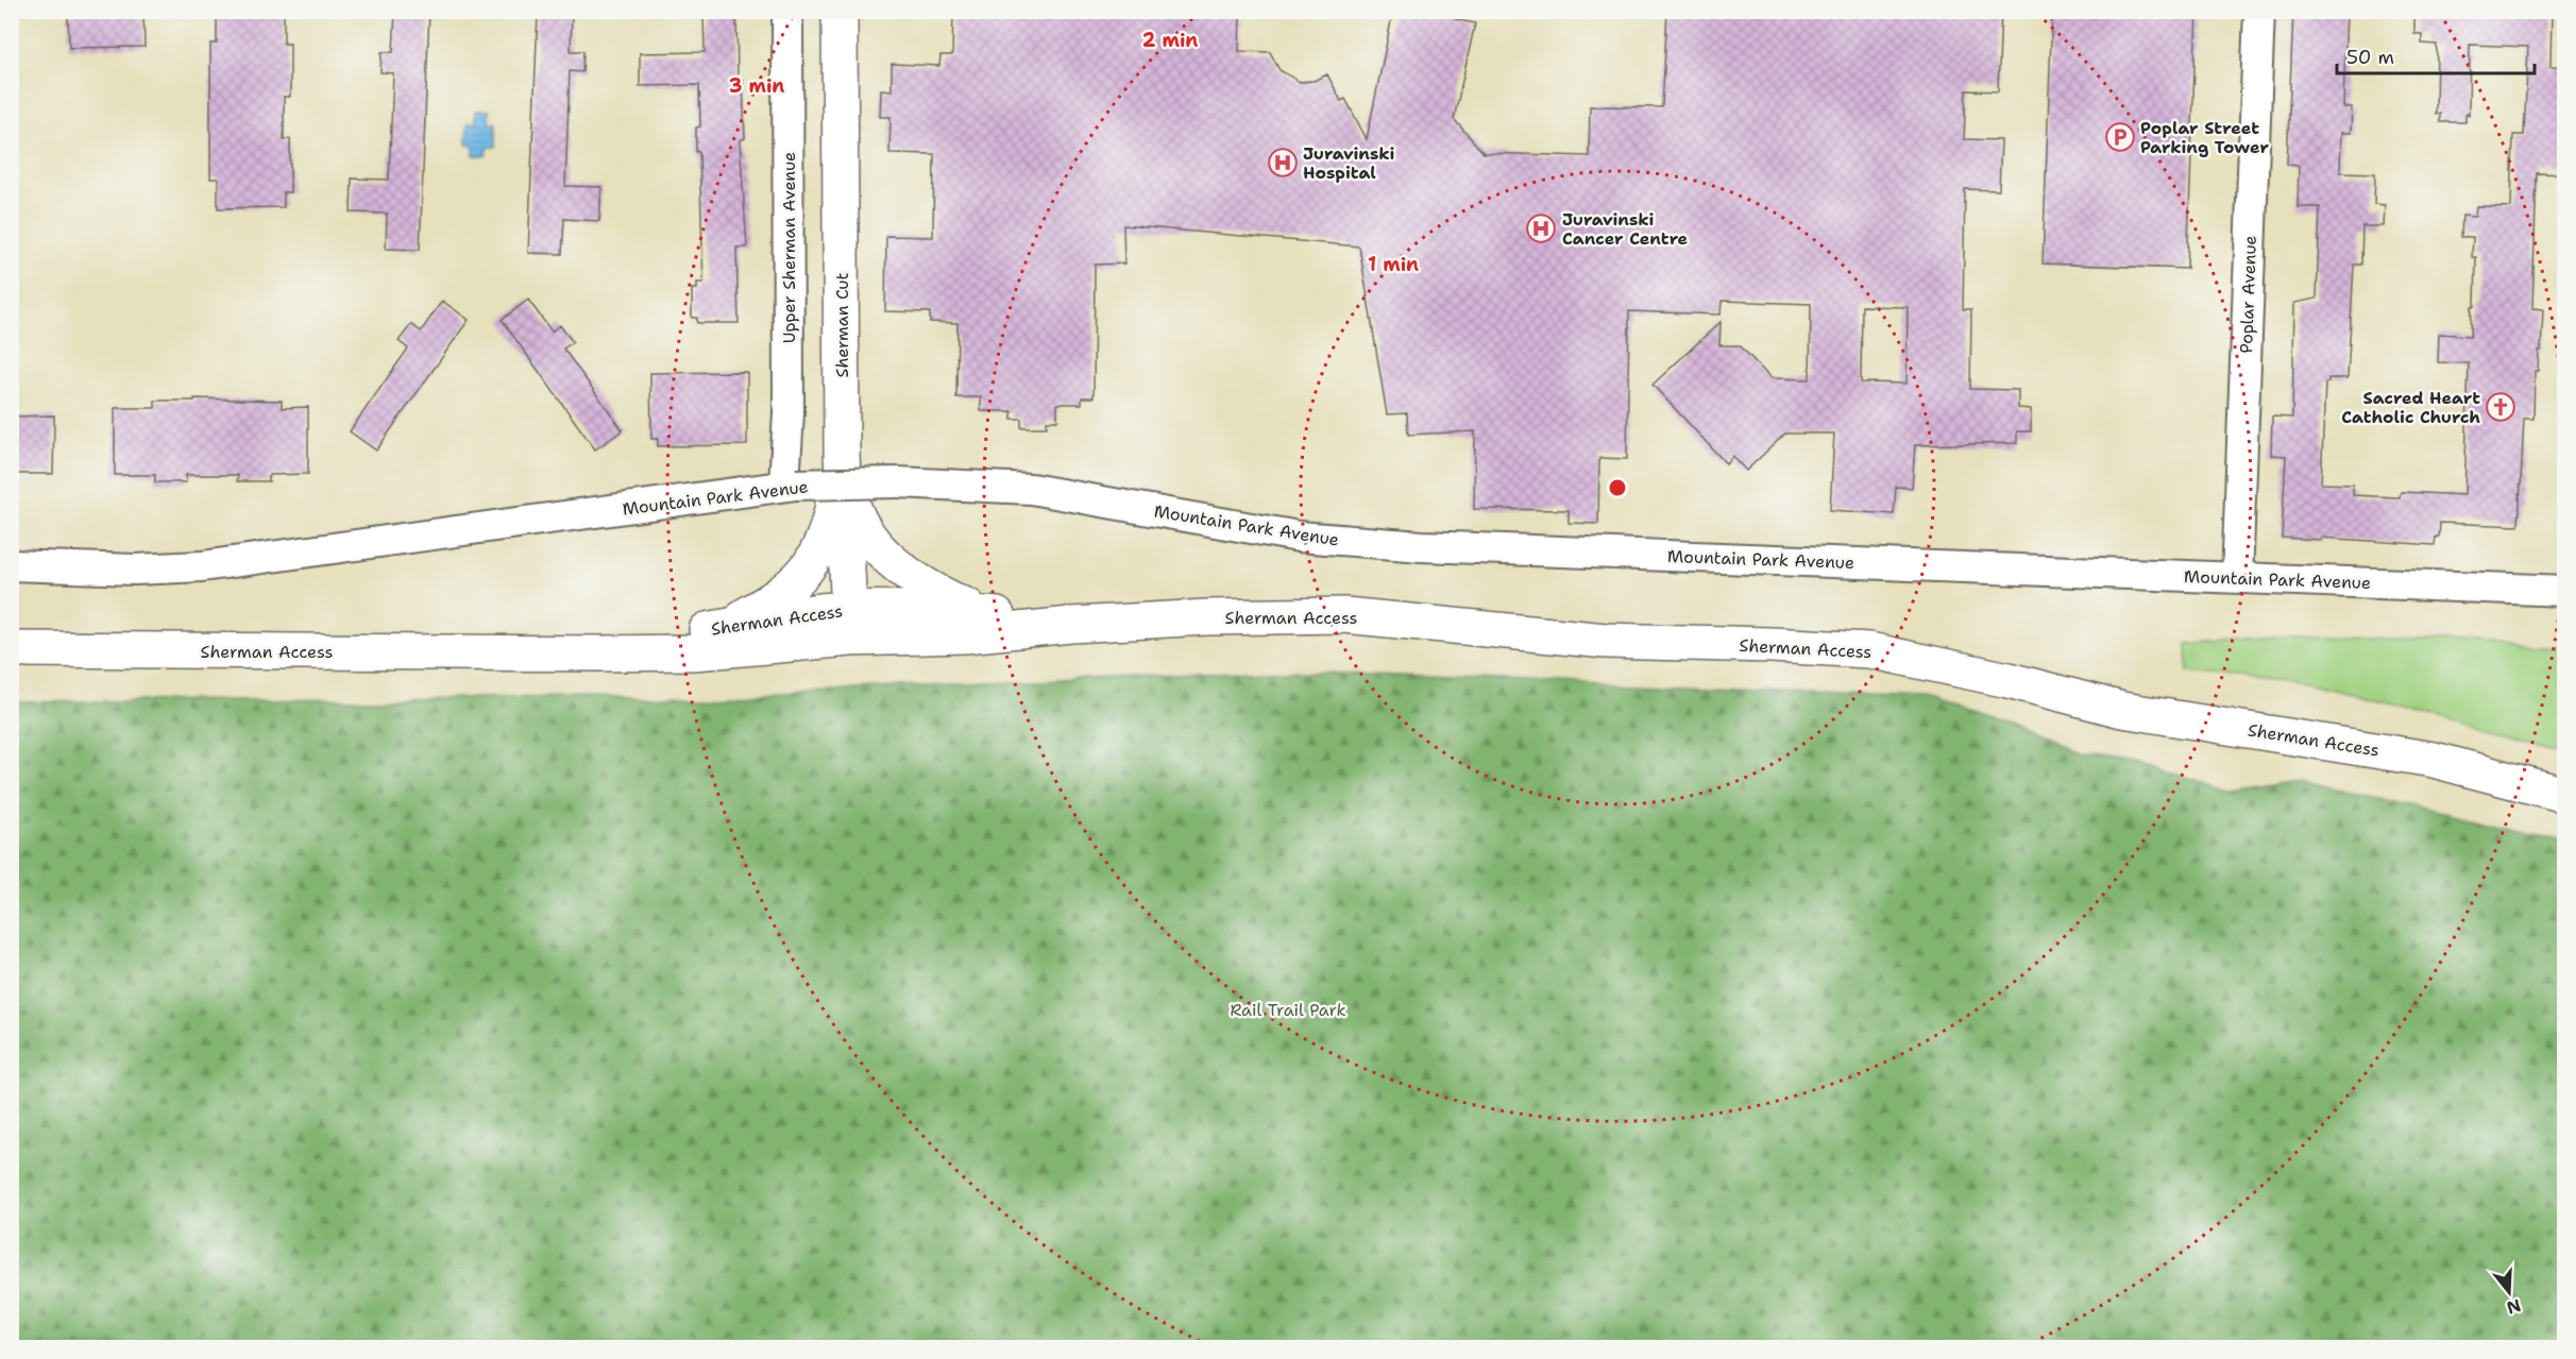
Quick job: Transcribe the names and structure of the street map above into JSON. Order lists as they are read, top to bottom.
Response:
{
  "streets": {
    "main road": ["Sherman Cut", "Sherman Access"],
    "street": ["Upper Sherman Avenue", "Poplar Avenue", "Mountain Park Avenue"]
  },
  "crossings": [
    ["Upper Sherman Avenue", "Mountain Park Avenue"],
    ["Poplar Avenue", "Mountain Park Avenue"],
    ["Sherman Cut", "Sherman Access"]
  ],
  "parks": ["Rail Trail Park"],
  "places": {
    "parking": ["Poplar Street Parking Tower"],
    "hospital": ["Juravinski Hospital", "Juravinski Cancer Centre"],
    "church": ["Sacred Heart Catholic Church"]
  },
  "scale_bar": "50 m",
  "north": "bottom",
  "rings": ["2 min", "3 min", "1 min"]
}
